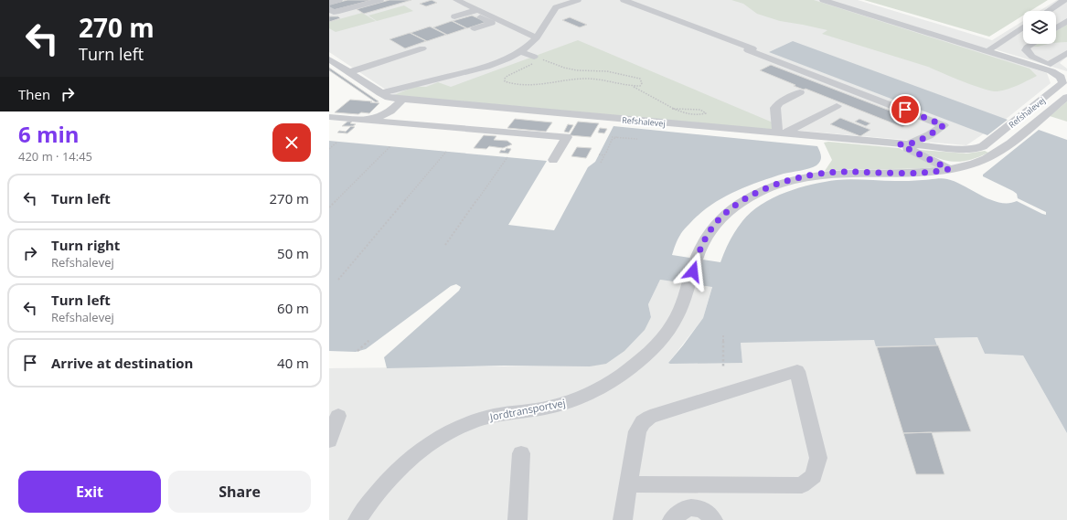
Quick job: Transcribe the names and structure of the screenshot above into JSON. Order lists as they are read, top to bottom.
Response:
{
  "streets": {
    "street": ["Refshalevej", "Jordtransportvej"]
  },
  "page": {
    "turn": ["270 m", "Turn left"],
    "then": "Then",
    "heading": ["6 min", "420 m · 14:45"],
    "list": [
      {
        "name": "Turn left",
        "value": "270 m"
      },
      {
        "name": "Turn right",
        "note": "Refshalevej",
        "value": "50 m"
      },
      {
        "name": "Turn left",
        "note": "Refshalevej",
        "value": "60 m"
      },
      {
        "name": "Arrive at destination",
        "value": "40 m"
      }
    ],
    "buttons": ["Exit", "Share"]
  }
}
